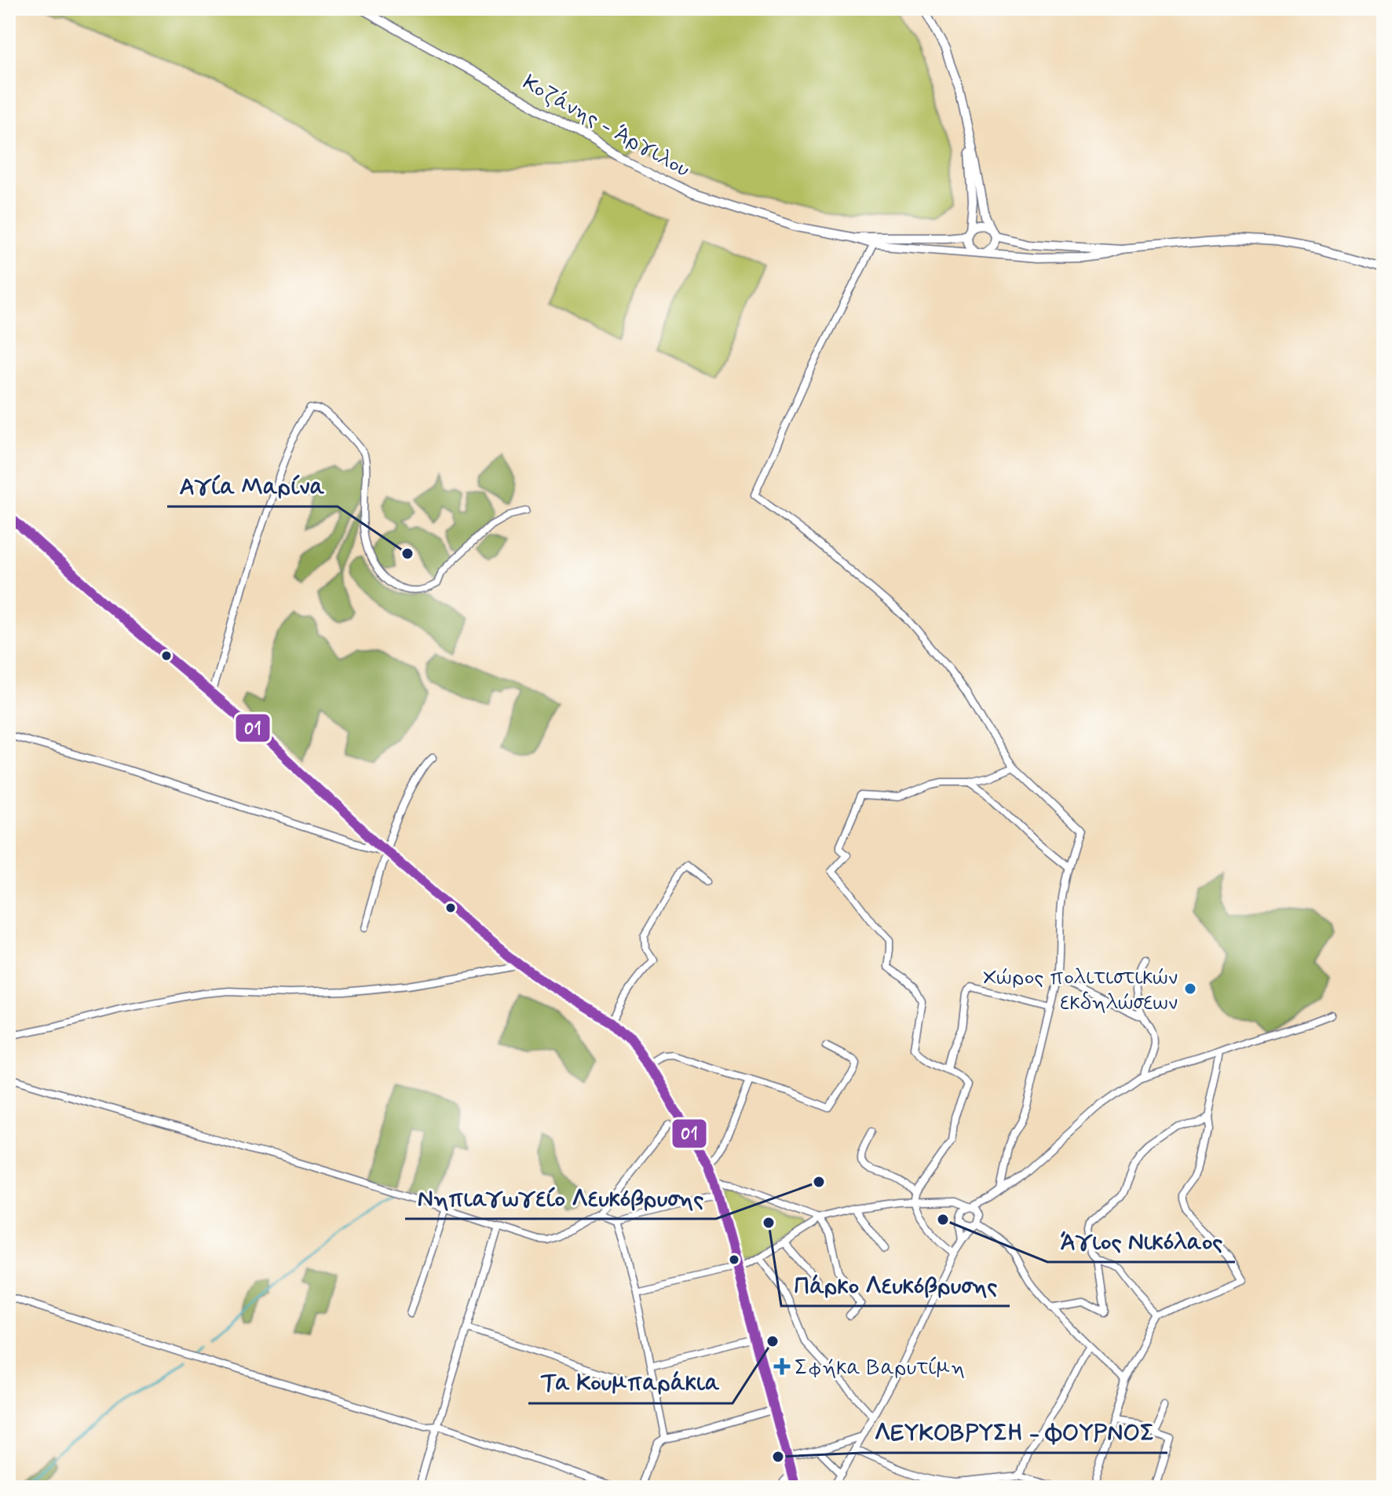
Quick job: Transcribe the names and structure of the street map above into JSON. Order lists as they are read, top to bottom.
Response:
{
  "streets": {
    "street": ["Κοζάνης - Άργιλου"]
  },
  "places": {
    "other": [
      "Αγία Μαρίνα",
      "Χώρος πολιτιστικών εκδηλώσεων",
      "Νηπιαγωγείο Λευκόβρυσης",
      "Άγιος Νικόλαος",
      "Πάρκο Λευκόβρυσης",
      "Τα Κουμπαράκια",
      "ΛΕΥΚΟΒΡΥΣΗ - ΦΟΥΡΝΟΣ"
    ],
    "health": ["Σφήκα Βαρυτίμη"]
  },
  "lines": ["transit line 01"]
}
